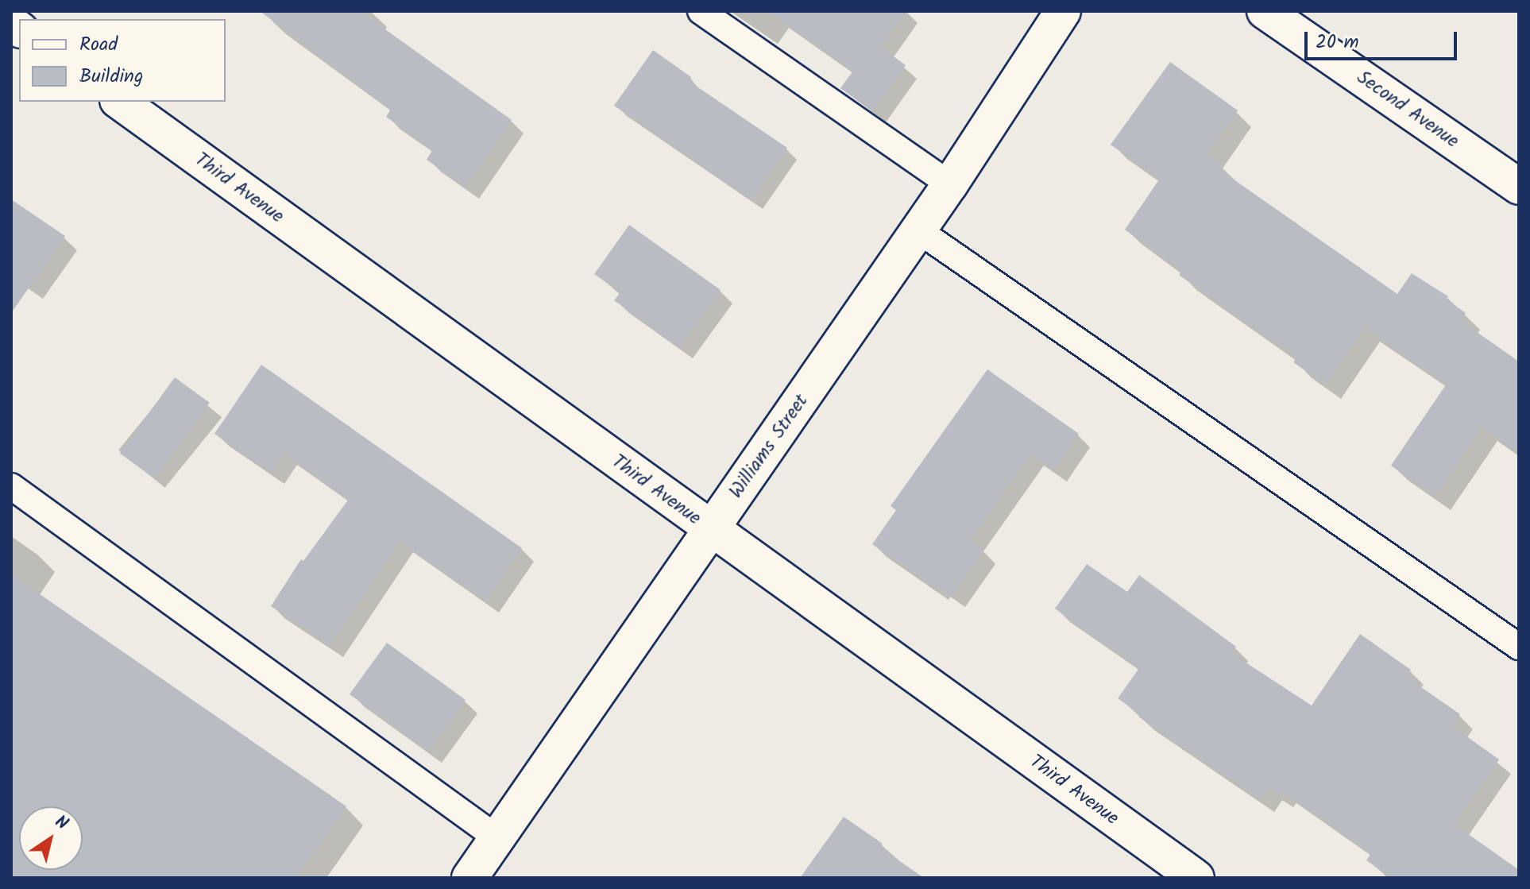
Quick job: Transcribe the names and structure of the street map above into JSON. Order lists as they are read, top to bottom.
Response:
{
  "streets": {
    "street": ["Second Avenue", "Third Avenue", "Williams Street"]
  },
  "crossings": [
    ["Third Avenue", "Williams Street"]
  ],
  "legend": ["Road", "Building"],
  "scale_bar": "20 m",
  "north": "top right"
}
